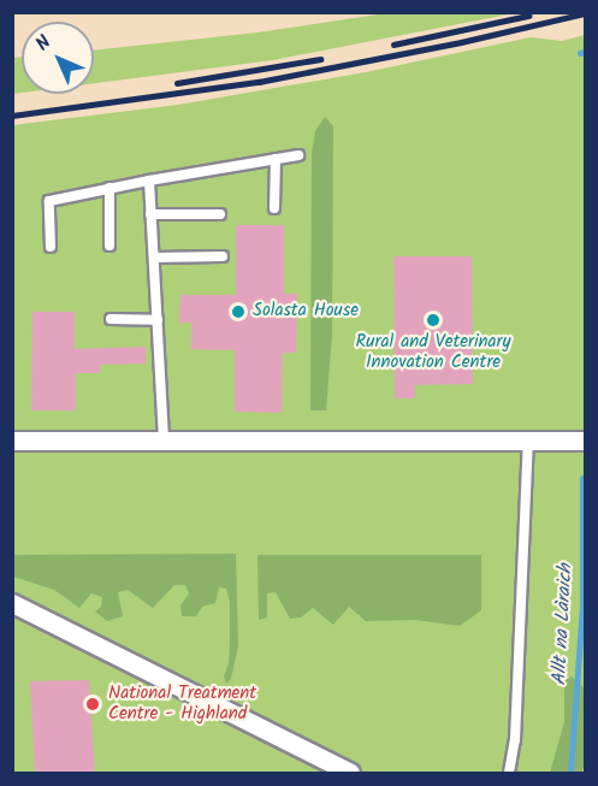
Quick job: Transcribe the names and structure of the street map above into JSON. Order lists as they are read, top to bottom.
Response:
{
  "water": ["Allt na Làraich"],
  "places": ["Solasta House", "Rural and Veterinary Innovation Centre", "National Treatment Centre - Highland"],
  "north": "top left"
}
